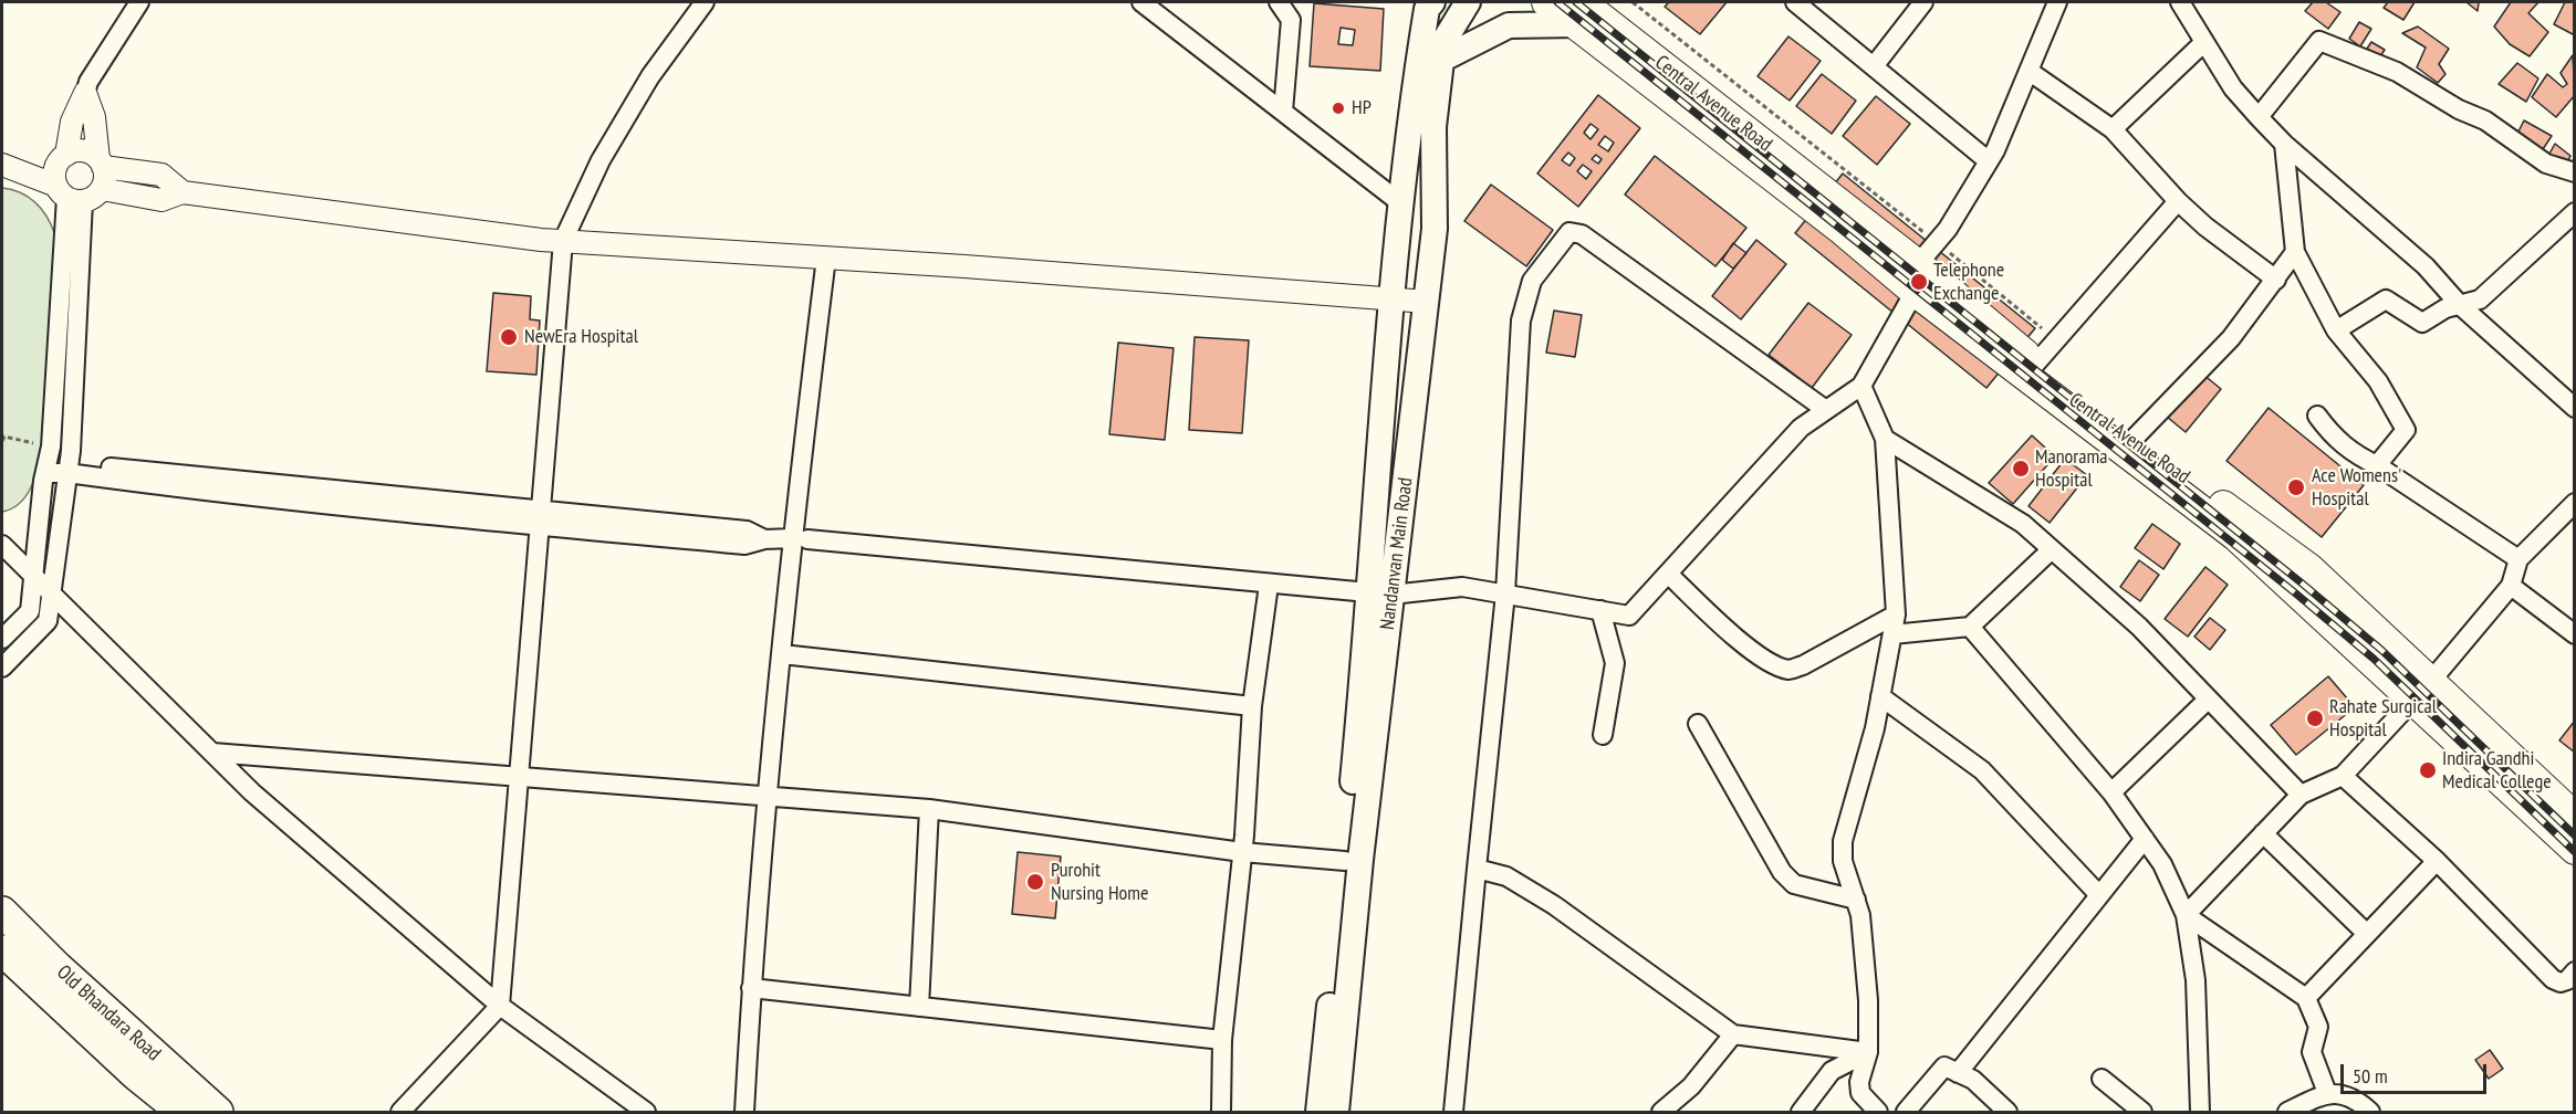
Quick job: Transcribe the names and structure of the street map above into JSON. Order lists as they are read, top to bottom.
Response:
{
  "streets": {
    "highway": ["Old Bhandara Road"],
    "main road": ["Central Avenue Road", "Nandanvan Main Road"]
  },
  "places": [
    "HP",
    "Telephone Exchange",
    "NewEra Hospital",
    "Manorama Hospital",
    "Ace Womens' Hospital",
    "Rahate Surgical Hospital",
    "Indira Gandhi Medical College",
    "Purohit Nursing Home"
  ],
  "scale_bar": "50 m"
}
